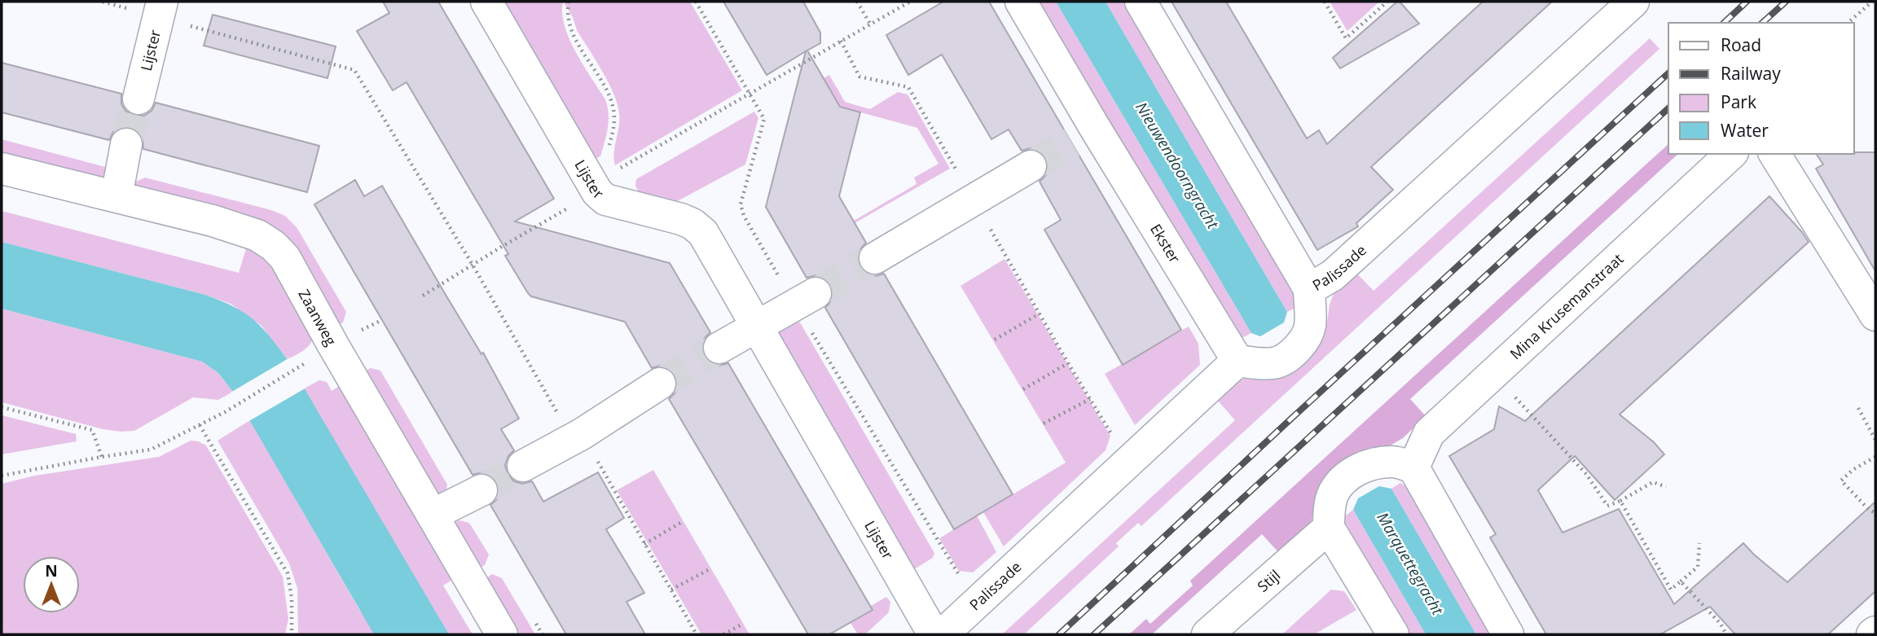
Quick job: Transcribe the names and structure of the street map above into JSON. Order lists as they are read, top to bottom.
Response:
{
  "streets": {
    "street": [
      "Lijster",
      "Ekster",
      "Palissade",
      "Mina Krusemanstraat",
      "Zaanweg",
      "Stijl"
    ]
  },
  "crossings": [
    ["Ekster", "Palissade"]
  ],
  "water": ["Nieuwendoorngracht", "Marquettegracht"],
  "legend": [
    "Road",
    "Railway",
    "Park",
    "Water"
  ],
  "north": "top"
}
